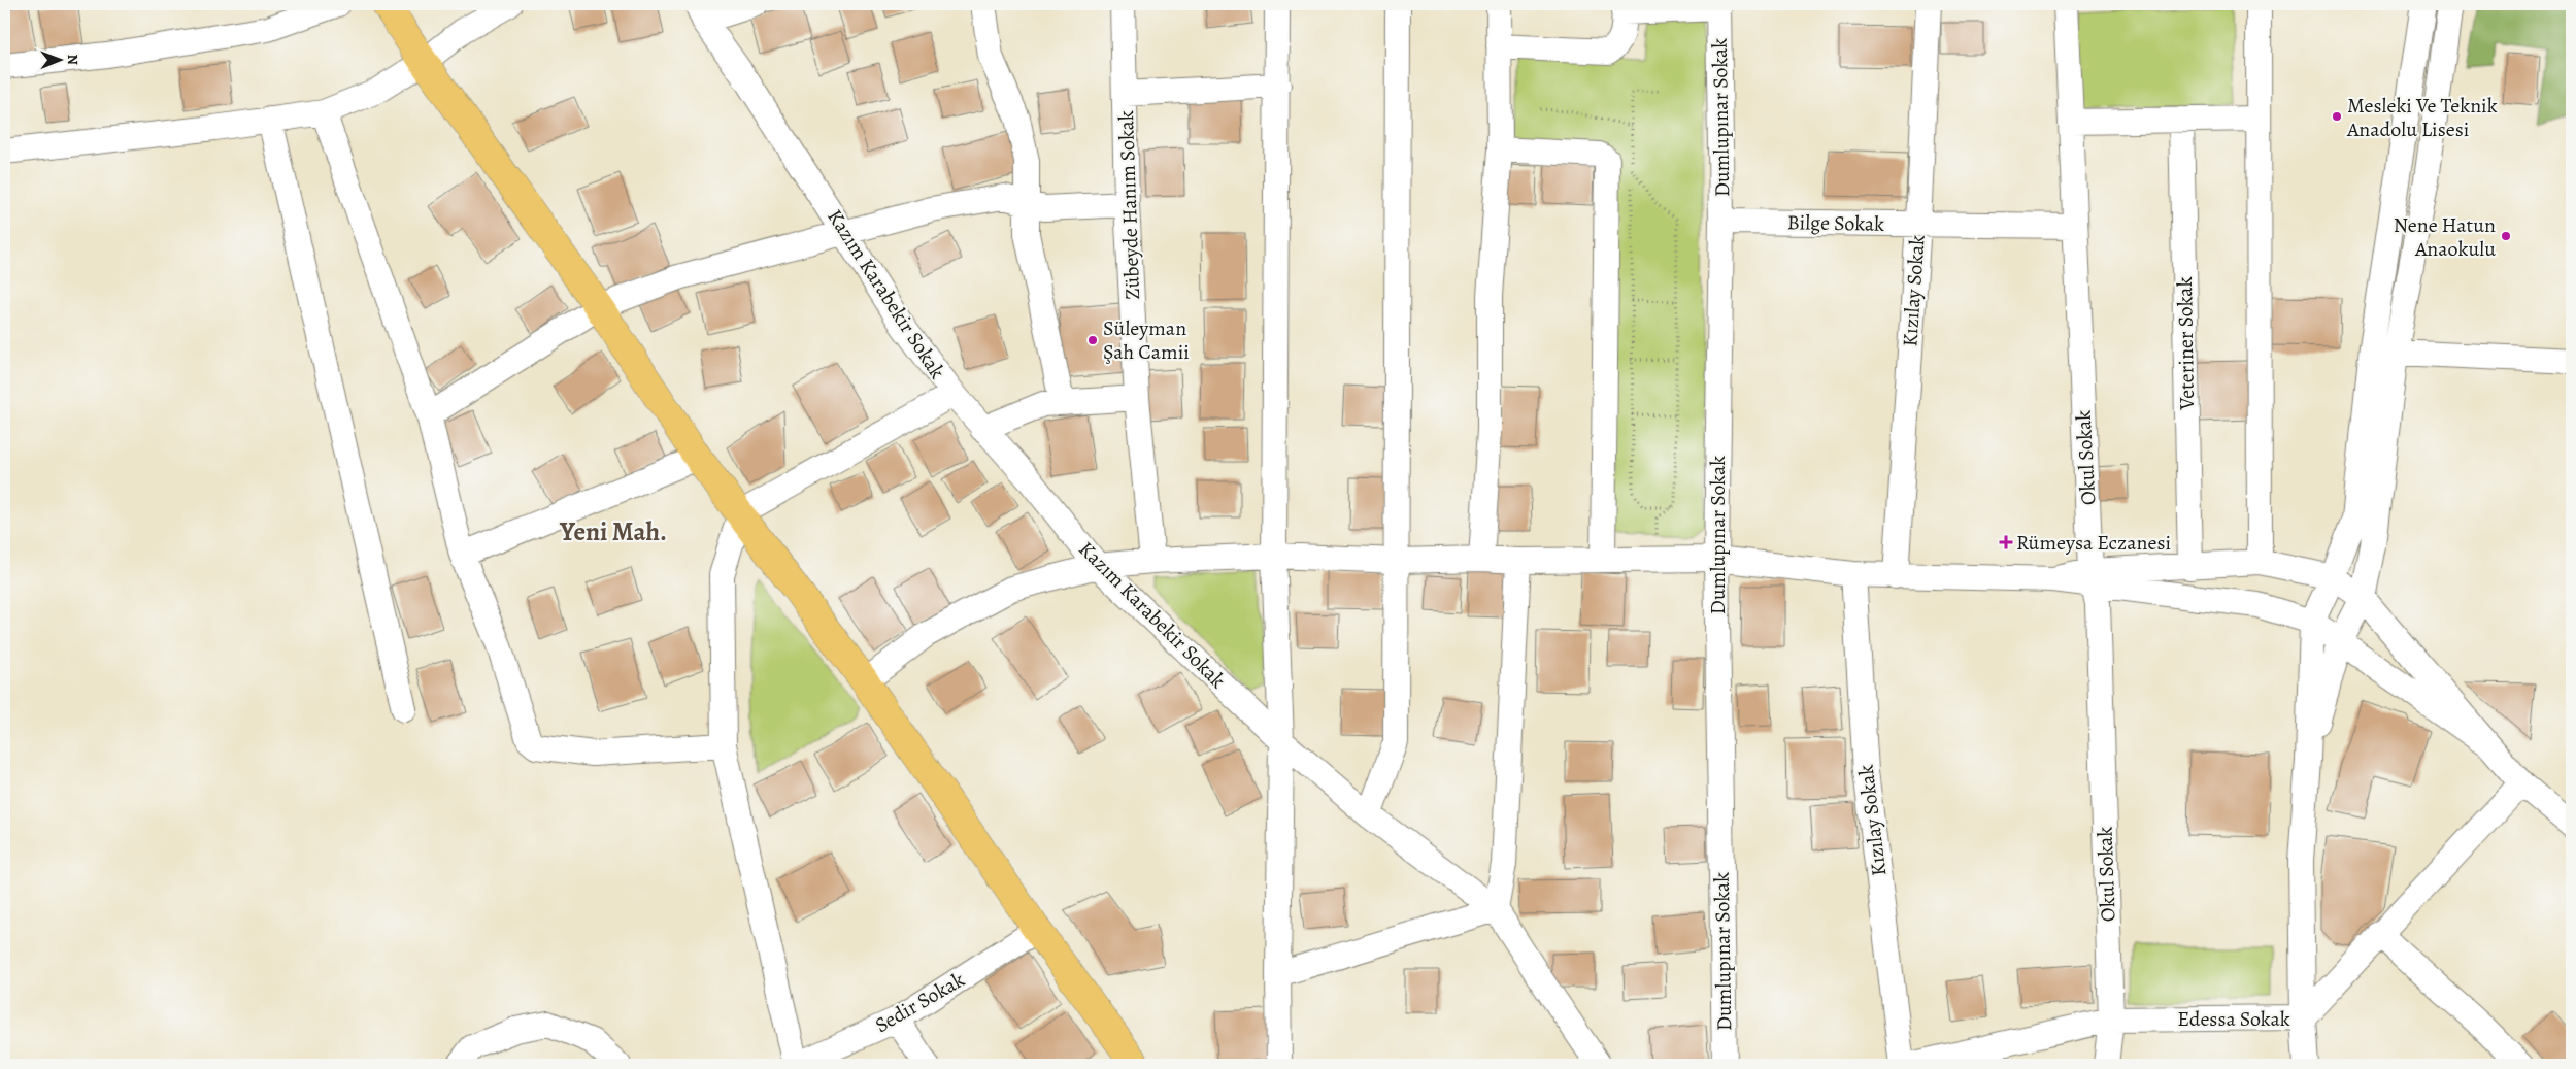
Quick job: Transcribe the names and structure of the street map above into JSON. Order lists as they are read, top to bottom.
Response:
{
  "streets": {
    "street": [
      "Dumlupınar Sokak",
      "Zübeyde Hanım Sokak",
      "Bilge Sokak",
      "Kızılay Sokak",
      "Kazım Karabekir Sokak",
      "Veteriner Sokak",
      "Okul Sokak",
      "Sedir Sokak",
      "Edessa Sokak"
    ]
  },
  "crossings": [
    ["Dumlupınar Sokak", "Bilge Sokak"],
    ["Bilge Sokak", "Kızılay Sokak"],
    ["Bilge Sokak", "Okul Sokak"],
    ["Okul Sokak", "Edessa Sokak"]
  ],
  "districts": ["Yeni Mah."],
  "places": {
    "other": ["Mesleki Ve Teknik Anadolu Lisesi", "Nene Hatun Anaokulu", "Süleyman Şah Camii"],
    "health": ["Rümeysa Eczanesi"]
  },
  "north": "right"
}
